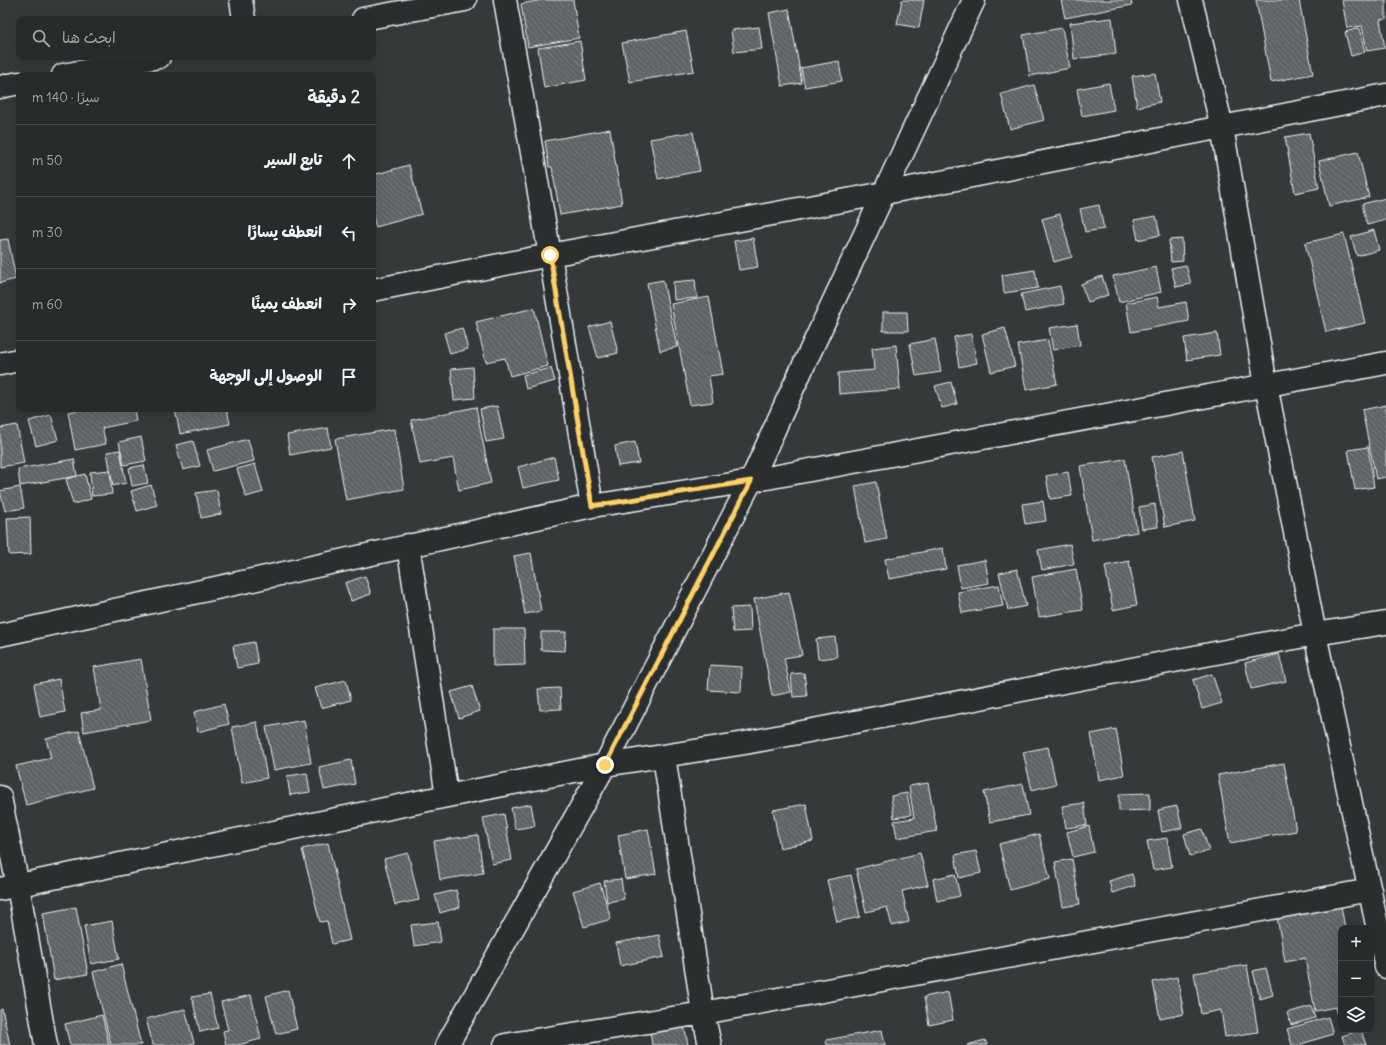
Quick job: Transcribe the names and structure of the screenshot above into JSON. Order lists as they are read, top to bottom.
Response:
{
  "page": {
    "search": "ابحث هنا",
    "heading": ["2 دقيقة", "سيرًا · 140 m"],
    "list": [
      ["تابع السير", "50 m"],
      ["انعطف يسارًا", "30 m"],
      ["انعطف يمينًا", "60 m"],
      "الوصول إلى الوجهة"
    ],
    "map_buttons": ["+", "−"]
  }
}
